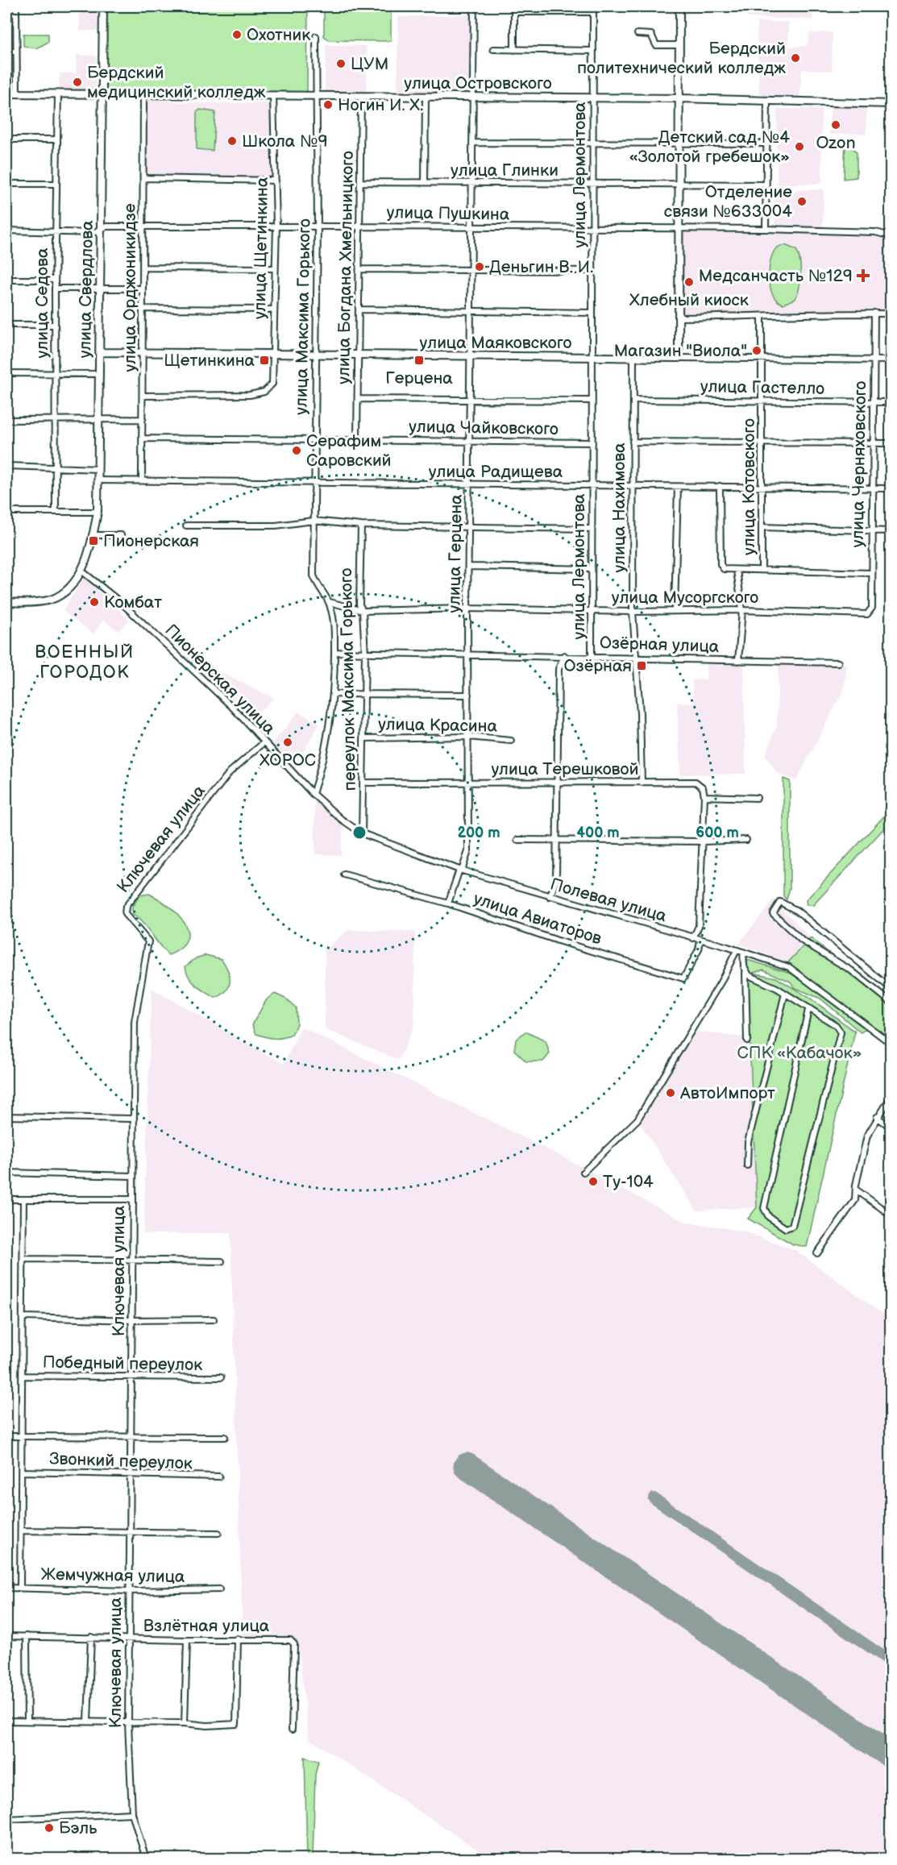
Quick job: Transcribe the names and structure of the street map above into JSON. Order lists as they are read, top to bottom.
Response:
{
  "streets": {
    "street": [
      "улица Островского",
      "улица Глинки",
      "улица Лермонтова",
      "улица Пушкина",
      "улица Щетинкина",
      "улица Богдана Хмельницкого",
      "улица Орджоникидзе",
      "улица Свердлова",
      "улица Седова",
      "улица Максима Горького",
      "улица Маяковского",
      "улица Гастелло",
      "улица Чайковского",
      "улица Черняховского",
      "улица Радищева",
      "улица Котовского",
      "улица Нахимова",
      "улица Герцена",
      "улица Мусоргского",
      "Озёрная улица",
      "Пионерская улица",
      "переулок Максима Горького",
      "улица Красина",
      "улица Терешковой",
      "Ключевая улица",
      "Полевая улица",
      "улица Авиаторов",
      "Победный переулок",
      "Звонкий переулок",
      "Жемчужная улица",
      "Взлётная улица"
    ]
  },
  "crossings": [
    ["улица Островского", "улица Лермонтова"],
    ["улица Островского", "улица Щетинкина"],
    ["улица Островского", "улица Богдана Хмельницкого"],
    ["улица Островского", "улица Орджоникидзе"],
    ["улица Островского", "улица Свердлова"],
    ["улица Островского", "улица Седова"],
    ["улица Островского", "улица Максима Горького"],
    ["улица Островского", "улица Герцена"],
    ["улица Глинки", "улица Лермонтова"],
    ["улица Глинки", "улица Богдана Хмельницкого"],
    ["улица Глинки", "улица Герцена"],
    ["улица Лермонтова", "улица Пушкина"],
    ["улица Лермонтова", "улица Маяковского"],
    ["улица Лермонтова", "улица Чайковского"],
    ["улица Лермонтова", "улица Радищева"],
    ["улица Лермонтова", "улица Мусоргского"],
    ["улица Лермонтова", "Озёрная улица"],
    ["улица Пушкина", "улица Щетинкина"],
    ["улица Пушкина", "улица Богдана Хмельницкого"],
    ["улица Пушкина", "улица Орджоникидзе"],
    ["улица Пушкина", "улица Свердлова"],
    ["улица Пушкина", "улица Седова"],
    ["улица Пушкина", "улица Максима Горького"],
    ["улица Пушкина", "улица Герцена"],
    ["улица Щетинкина", "улица Орджоникидзе"],
    ["улица Щетинкина", "улица Маяковского"],
    ["улица Богдана Хмельницкого", "улица Маяковского"],
    ["улица Богдана Хмельницкого", "улица Чайковского"],
    ["улица Орджоникидзе", "улица Маяковского"],
    ["улица Орджоникидзе", "улица Чайковского"],
    ["улица Орджоникидзе", "улица Радищева"],
    ["улица Свердлова", "улица Маяковского"],
    ["улица Свердлова", "улица Радищева"],
    ["улица Свердлова", "Пионерская улица"],
    ["улица Максима Горького", "улица Маяковского"],
    ["улица Максима Горького", "улица Чайковского"],
    ["улица Максима Горького", "улица Радищева"],
    ["улица Максима Горького", "улица Мусоргского"],
    ["улица Максима Горького", "Озёрная улица"],
    ["улица Максима Горького", "Пионерская улица"],
    ["улица Максима Горького", "Полевая улица"],
    ["улица Маяковского", "улица Черняховского"],
    ["улица Маяковского", "улица Котовского"],
    ["улица Маяковского", "улица Нахимова"],
    ["улица Маяковского", "улица Герцена"],
    ["улица Гастелло", "улица Черняховского"],
    ["улица Гастелло", "улица Котовского"],
    ["улица Гастелло", "улица Нахимова"],
    ["улица Чайковского", "улица Герцена"],
    ["улица Черняховского", "улица Радищева"],
    ["улица Черняховского", "улица Мусоргского"],
    ["улица Радищева", "улица Котовского"],
    ["улица Радищева", "улица Нахимова"],
    ["улица Радищева", "улица Герцена"],
    ["улица Нахимова", "улица Мусоргского"],
    ["улица Нахимова", "Озёрная улица"],
    ["улица Нахимова", "улица Терешковой"],
    ["улица Герцена", "улица Мусоргского"],
    ["улица Герцена", "Озёрная улица"],
    ["улица Герцена", "улица Красина"],
    ["улица Герцена", "улица Терешковой"],
    ["улица Герцена", "Полевая улица"],
    ["улица Герцена", "улица Авиаторов"],
    ["улица Мусоргского", "переулок Максима Горького"],
    ["Озёрная улица", "переулок Максима Горького"],
    ["Пионерская улица", "Ключевая улица"],
    ["Пионерская улица", "Полевая улица"],
    ["переулок Максима Горького", "улица Красина"],
    ["переулок Максима Горького", "улица Терешковой"],
    ["переулок Максима Горького", "Полевая улица"],
    ["Ключевая улица", "Победный переулок"],
    ["Ключевая улица", "Звонкий переулок"],
    ["Ключевая улица", "Жемчужная улица"],
    ["Ключевая улица", "Взлётная улица"],
    ["Полевая улица", "улица Авиаторов"]
  ],
  "districts": ["ВОЕННЫЙ ГОРОДОК"],
  "parks": ["СПК «Кабачок»"],
  "places": {
    "other": [
      "Охотник",
      "Бердский политехнический колледж",
      "ЦУМ",
      "Бердский медицинский колледж",
      "Ногин И. Х.",
      "Ozon",
      "Школа №9",
      "Детский сад №4 «Золотой гребешок»",
      "Отделение связи №633004",
      "Деньгин В. И.",
      "Хлебный киоск",
      "Магазин \"Виола\"",
      "Серафим Саровский",
      "Комбат",
      "ХОРОС",
      "АвтоИмпорт",
      "Ту-104",
      "Бэль"
    ],
    "health": ["Медсанчасть №129"],
    "transit": [
      "Щетинкина",
      "Герцена",
      "Пионерская",
      "Озёрная"
    ]
  },
  "rings": ["200 m", "400 m", "600 m"]
}
